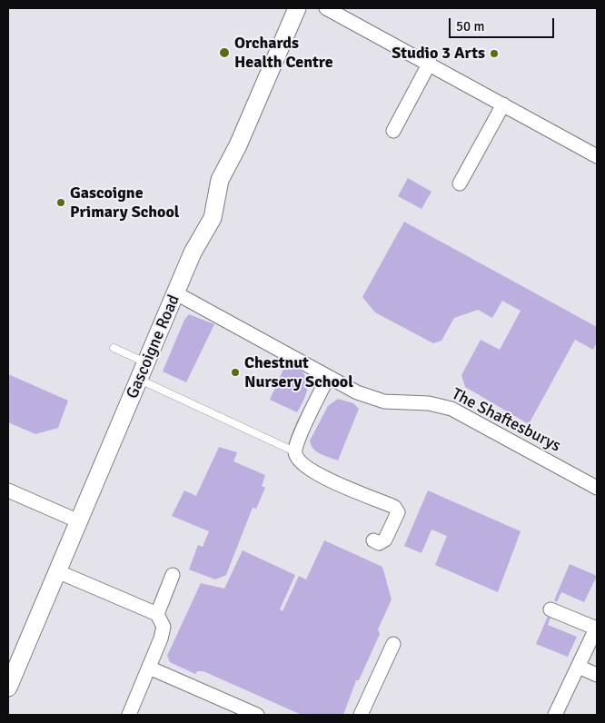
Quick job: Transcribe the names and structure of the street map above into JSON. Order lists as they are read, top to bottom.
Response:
{
  "streets": {
    "street": ["Gascoigne Road", "The Shaftesburys"]
  },
  "crossings": [
    ["Gascoigne Road", "The Shaftesburys"]
  ],
  "places": [
    "Orchards Health Centre",
    "Studio 3 Arts",
    "Gascoigne Primary School",
    "Chestnut Nursery School"
  ],
  "scale_bar": "50 m"
}
